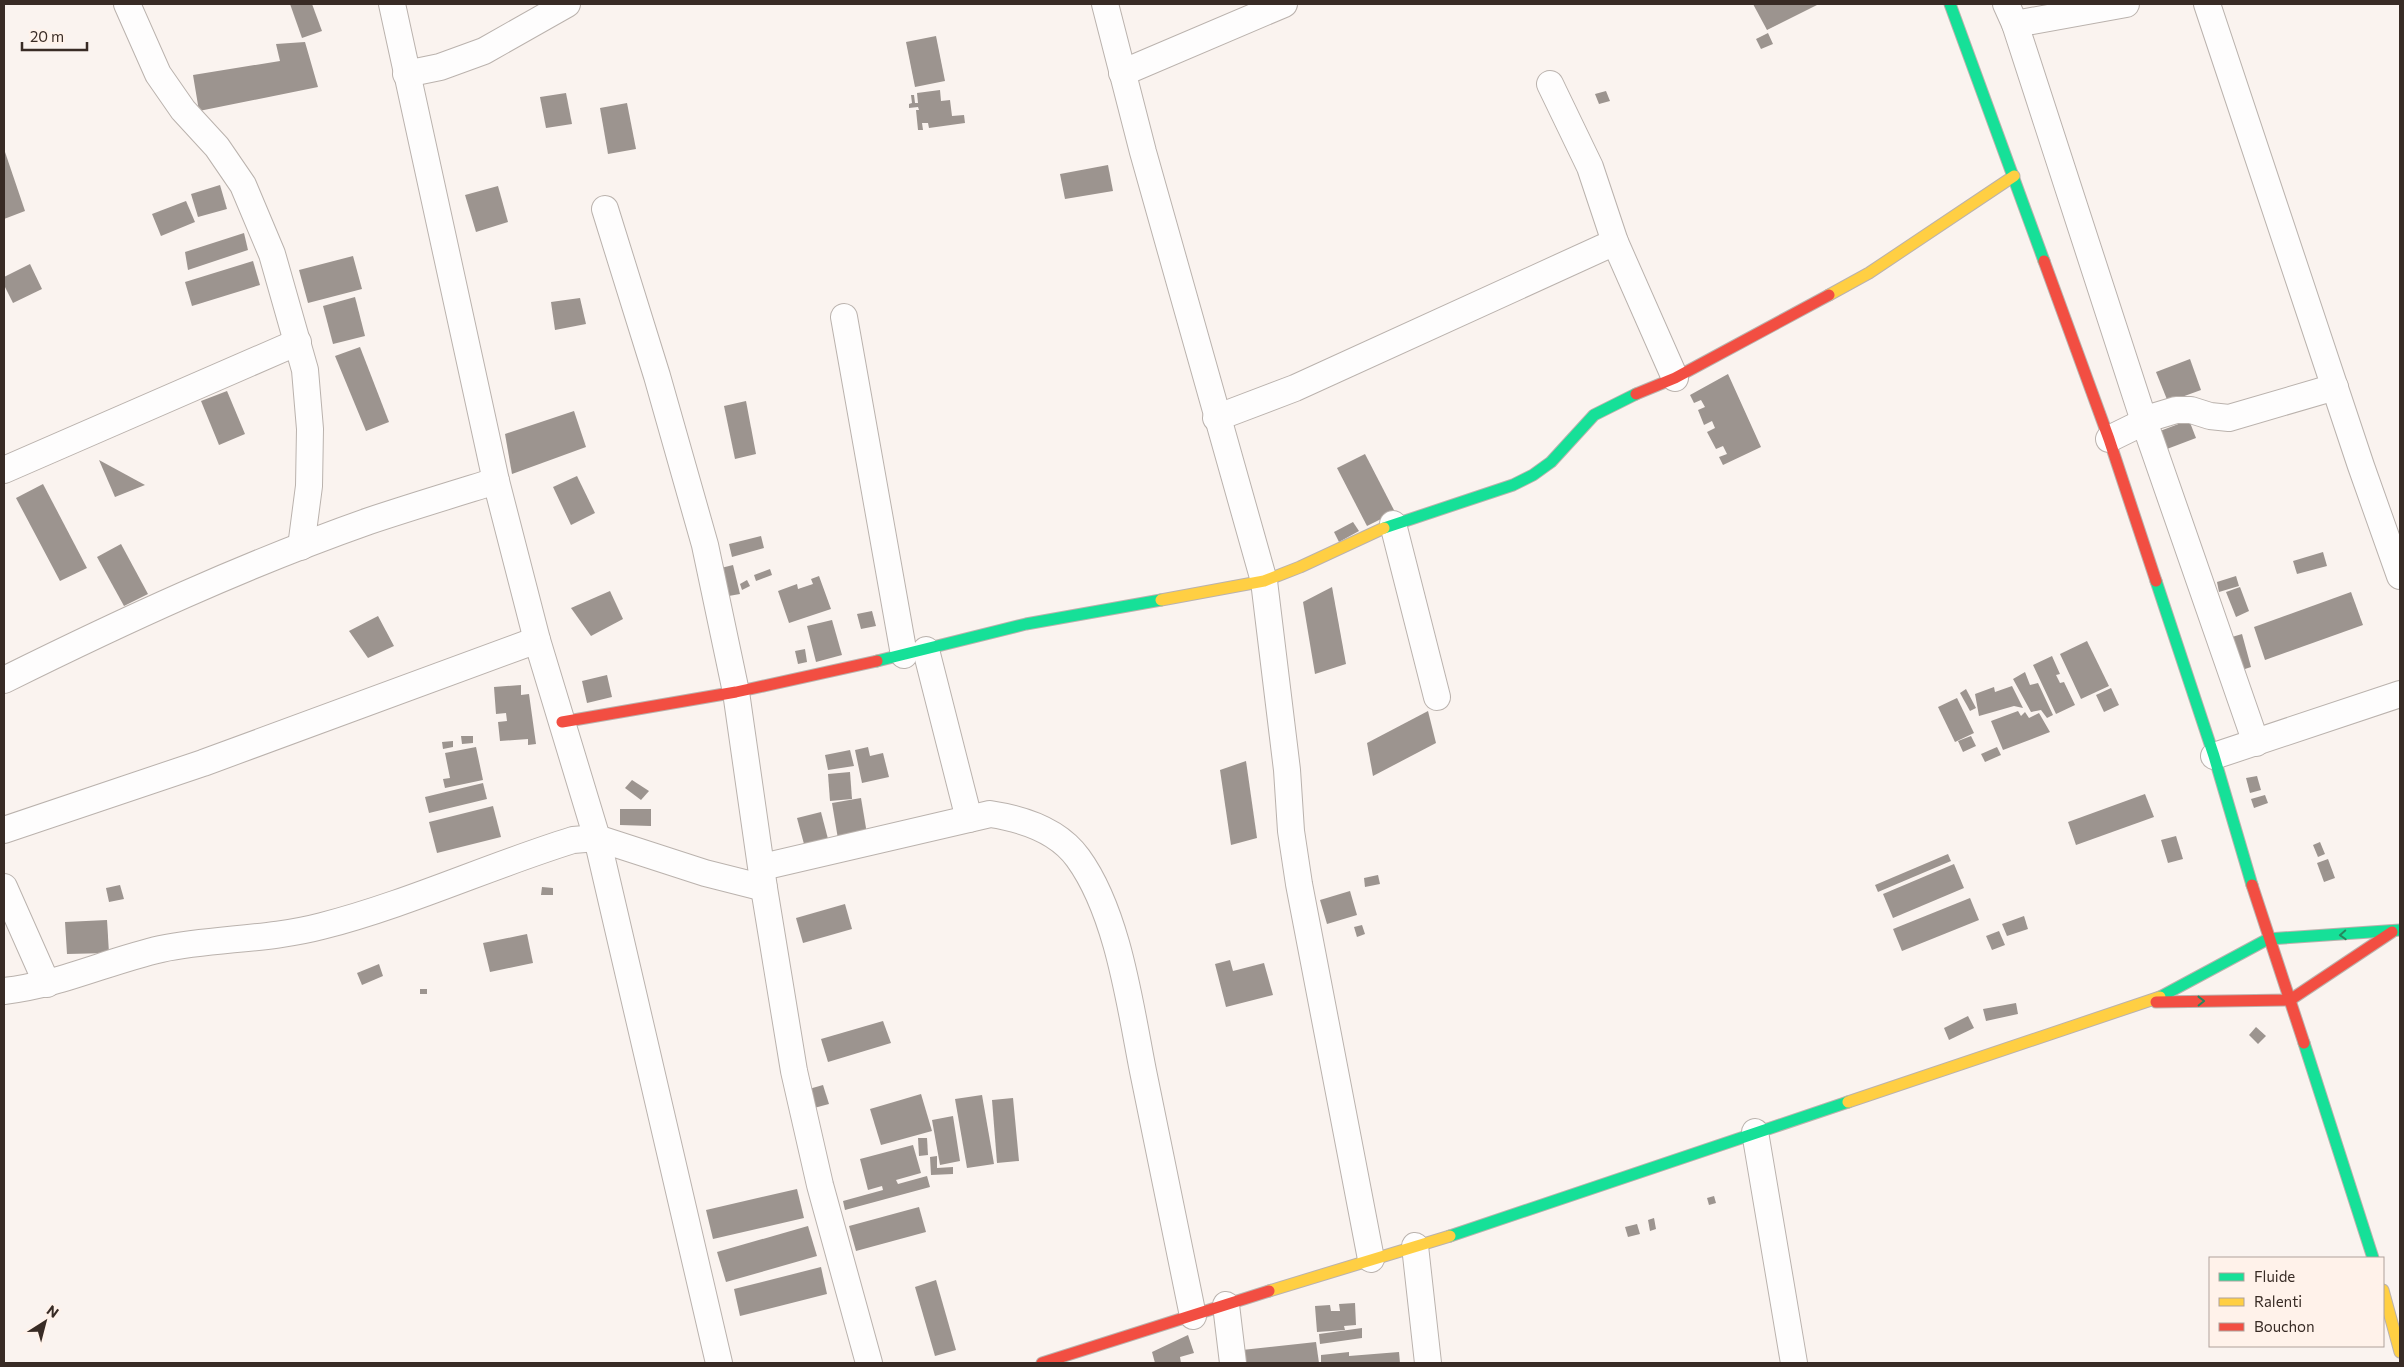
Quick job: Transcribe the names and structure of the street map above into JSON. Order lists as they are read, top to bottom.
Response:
{
  "legend": ["Fluide", "Ralenti", "Bouchon"],
  "scale_bar": "20 m",
  "north": "top right"
}
